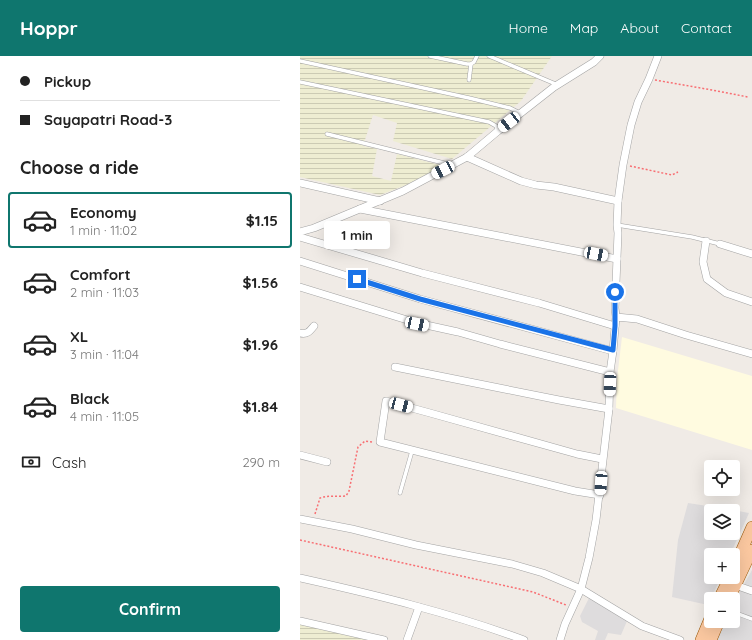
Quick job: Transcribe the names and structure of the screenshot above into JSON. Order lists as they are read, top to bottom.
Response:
{
  "page": {
    "header": "Hoppr",
    "nav": [
      "Home",
      "Map",
      "About",
      "Contact"
    ],
    "banner": ["Pickup", "Sayapatri Road-3"],
    "heading": "Choose a ride",
    "list": [
      {
        "name": "Economy",
        "note": "1 min · 11:02",
        "value": "$1.15"
      },
      {
        "name": "Comfort",
        "note": "2 min · 11:03",
        "value": "$1.56"
      },
      {
        "name": "XL",
        "note": "3 min · 11:04",
        "value": "$1.96"
      },
      {
        "name": "Black",
        "note": "4 min · 11:05",
        "value": "$1.84"
      }
    ],
    "bubble": "1 min",
    "pay": ["Cash", "290 m"],
    "map_buttons": ["+", "−"],
    "buttons": "Confirm"
  }
}
